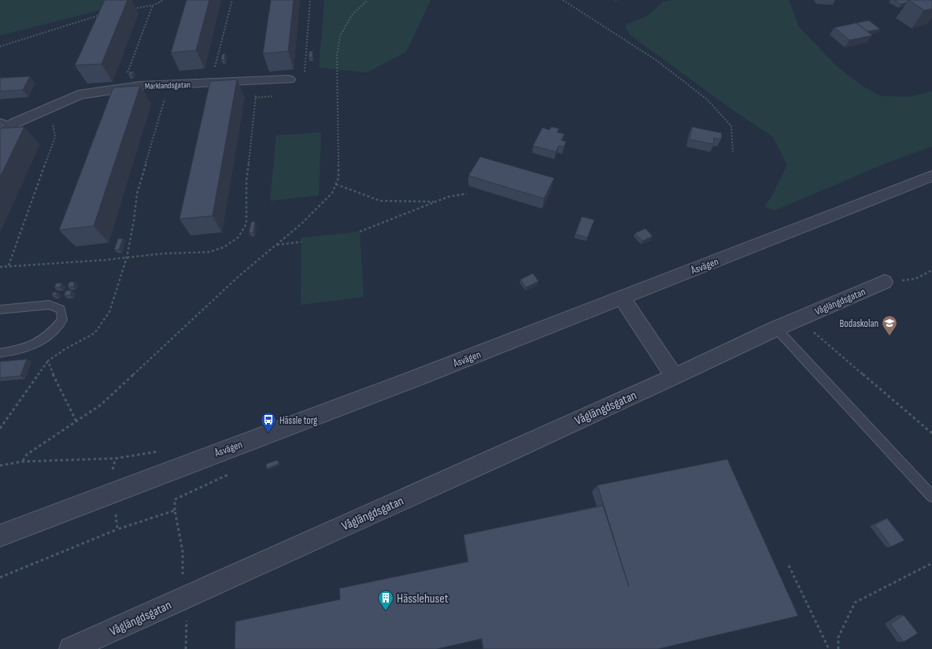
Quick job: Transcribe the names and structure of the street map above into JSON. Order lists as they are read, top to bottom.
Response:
{
  "streets": {
    "street": ["Marklandsgatan", "Åsvägen", "Våglängdsgatan"]
  },
  "places": {
    "school or university": ["Bodaskolan"],
    "bus stop": ["Hässle torg"],
    "building": ["Hässlehuset"]
  }
}
